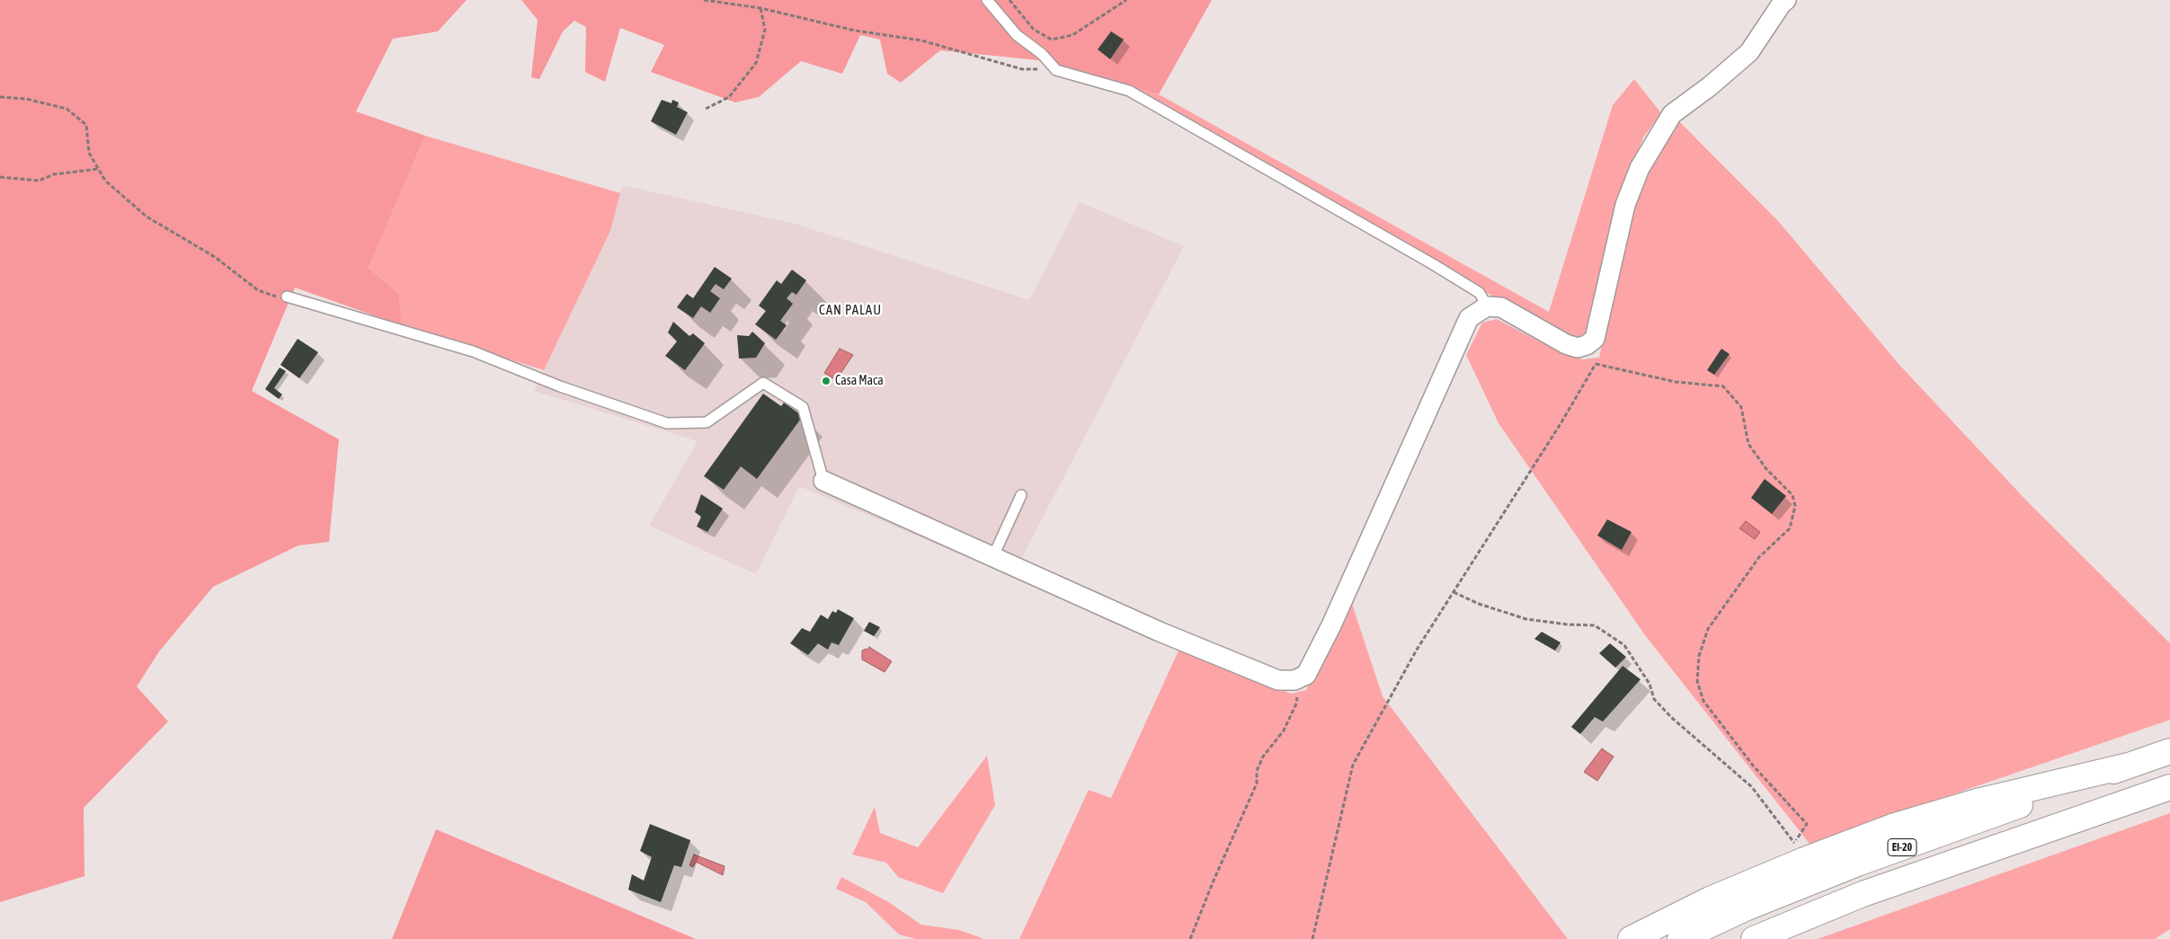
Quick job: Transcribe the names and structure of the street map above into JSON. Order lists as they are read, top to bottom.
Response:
{
  "streets": {
    "highway": ["EI-20"]
  },
  "districts": ["CAN PALAU"],
  "places": ["Casa Maca"]
}
